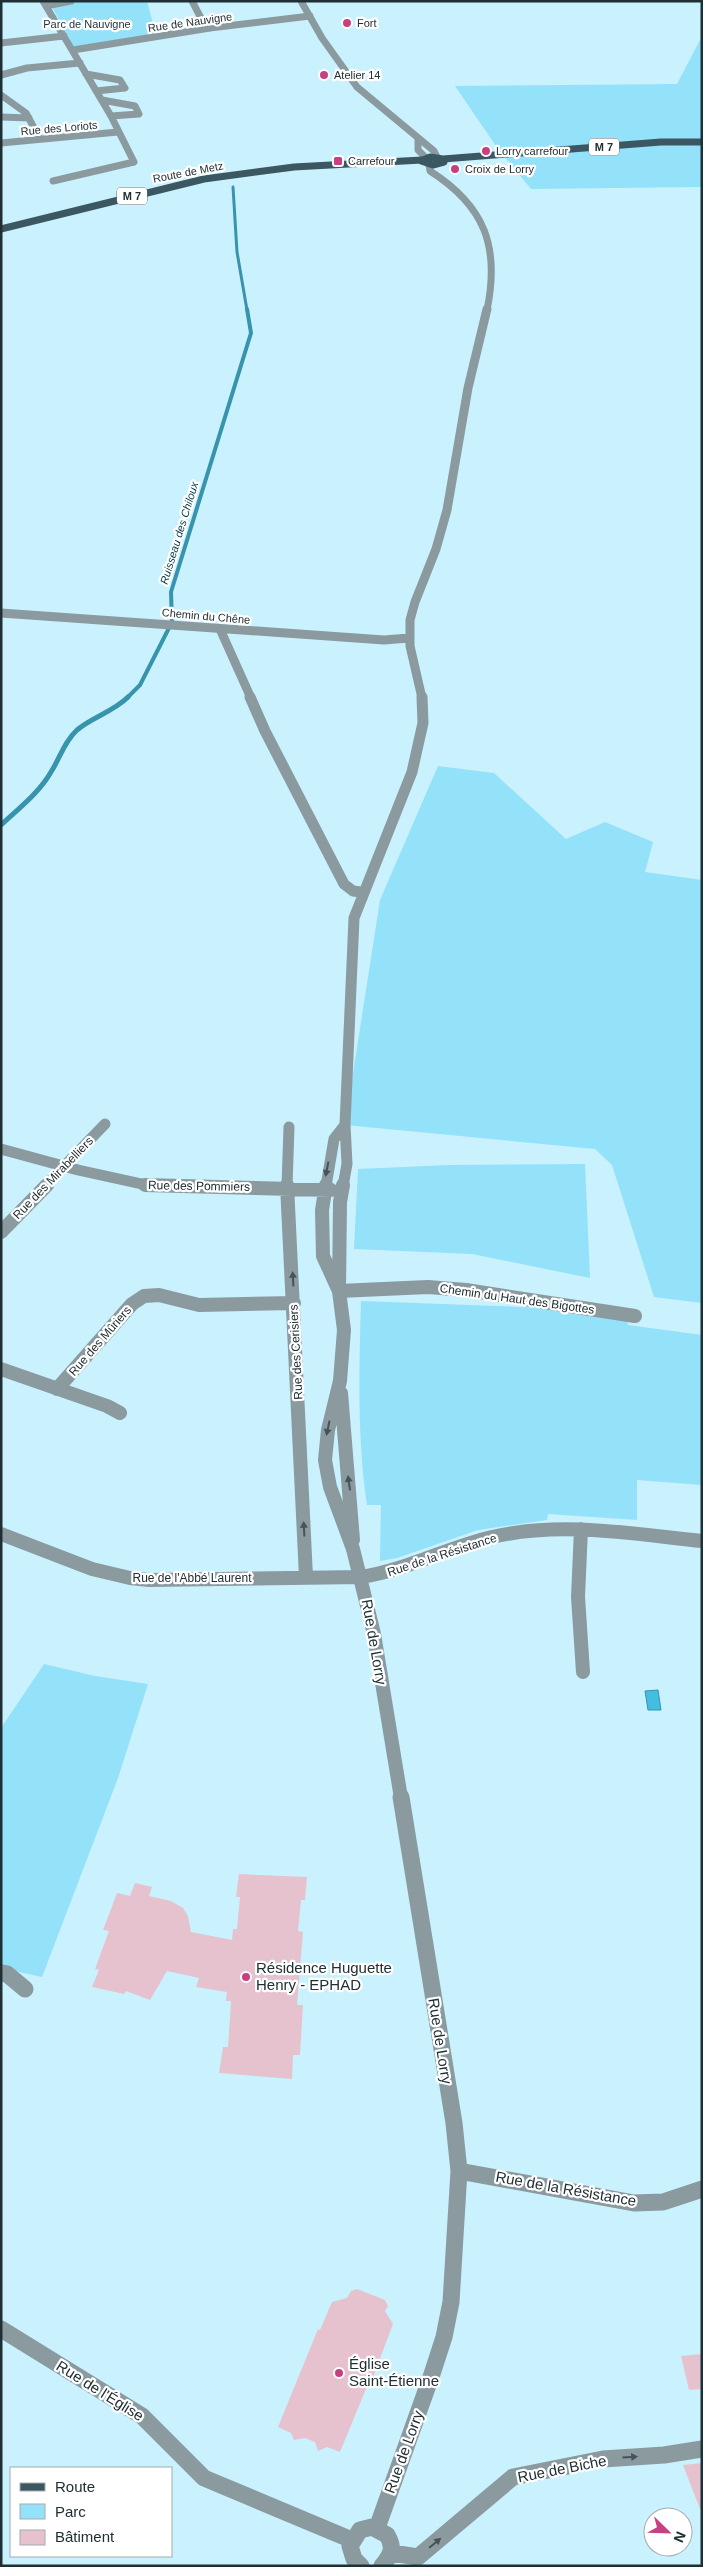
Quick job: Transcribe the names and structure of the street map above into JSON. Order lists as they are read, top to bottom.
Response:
{
  "streets": {
    "main road": ["M 7", "Route de Metz"],
    "street": [
      "Rue de Nauvigne",
      "Rue des Loriots",
      "Chemin du Chêne",
      "Rue des Mirabelliers",
      "Rue des Pommiers",
      "Chemin du Haut des Bigottes",
      "Rue des Mûriers",
      "Rue des Cerisiers",
      "Rue de la Résistance",
      "Rue de l'Abbé Laurent",
      "Rue de Lorry",
      "Rue de l'Église",
      "Rue de Biche"
    ]
  },
  "crossings": [
    ["Rue de Nauvigne", "Rue des Loriots"],
    ["M 7", "Route de Metz"],
    ["Rue des Mirabelliers", "Rue des Pommiers"],
    ["Rue des Pommiers", "Rue des Cerisiers"],
    ["Chemin du Haut des Bigottes", "Rue de Lorry"],
    ["Rue des Mûriers", "Rue des Cerisiers"],
    ["Rue des Cerisiers", "Rue de l'Abbé Laurent"],
    ["Rue de la Résistance", "Rue de l'Abbé Laurent"],
    ["Rue de la Résistance", "Rue de Lorry"],
    ["Rue de l'Abbé Laurent", "Rue de Lorry"]
  ],
  "one_way": ["Rue de Biche"],
  "water": ["Ruisseau des Chiloux"],
  "parks": ["Parc de Nauvigne"],
  "places": {
    "other": [
      "Fort",
      "Atelier 14",
      "Lorry carrefour",
      "Croix de Lorry",
      "Résidence Huguette Henry - EPHAD",
      "Église Saint-Étienne"
    ],
    "transit": ["Carrefour"]
  },
  "legend": ["Route", "Parc", "Bâtiment"],
  "north": "bottom right"
}
